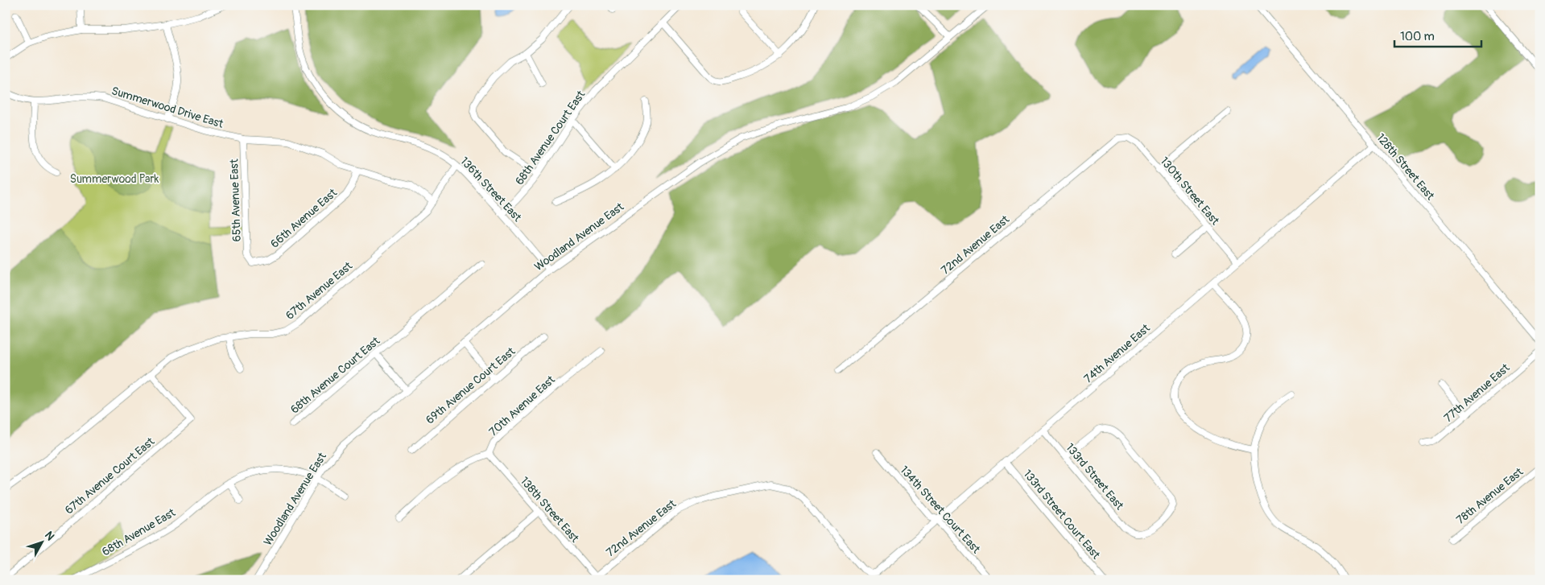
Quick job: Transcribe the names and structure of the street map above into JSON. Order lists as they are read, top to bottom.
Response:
{
  "streets": {
    "street": [
      "Summerwood Drive East",
      "68th Avenue Court East",
      "128th Street East",
      "136th Street East",
      "130th Street East",
      "65th Avenue East",
      "66th Avenue East",
      "Woodland Avenue East",
      "72nd Avenue East",
      "67th Avenue East",
      "74th Avenue East",
      "69th Avenue Court East",
      "77th Avenue East",
      "70th Avenue East",
      "67th Avenue Court East",
      "133rd Street East",
      "78th Avenue East",
      "138th Street East",
      "134th Street Court East",
      "133rd Street Court East",
      "68th Avenue East"
    ]
  },
  "crossings": [
    ["Summerwood Drive East", "65th Avenue East"],
    ["Summerwood Drive East", "66th Avenue East"],
    ["Summerwood Drive East", "67th Avenue East"],
    ["68th Avenue Court East", "136th Street East"],
    ["128th Street East", "74th Avenue East"],
    ["136th Street East", "Woodland Avenue East"],
    ["136th Street East", "67th Avenue East"],
    ["130th Street East", "72nd Avenue East"],
    ["130th Street East", "74th Avenue East"],
    ["65th Avenue East", "66th Avenue East"],
    ["Woodland Avenue East", "68th Avenue East"],
    ["72nd Avenue East", "74th Avenue East"],
    ["72nd Avenue East", "138th Street East"],
    ["67th Avenue East", "67th Avenue Court East"],
    ["74th Avenue East", "133rd Street East"],
    ["74th Avenue East", "134th Street Court East"],
    ["74th Avenue East", "133rd Street Court East"],
    ["70th Avenue East", "138th Street East"]
  ],
  "parks": ["Summerwood Park"],
  "scale_bar": "100 m",
  "north": "top right"
}
